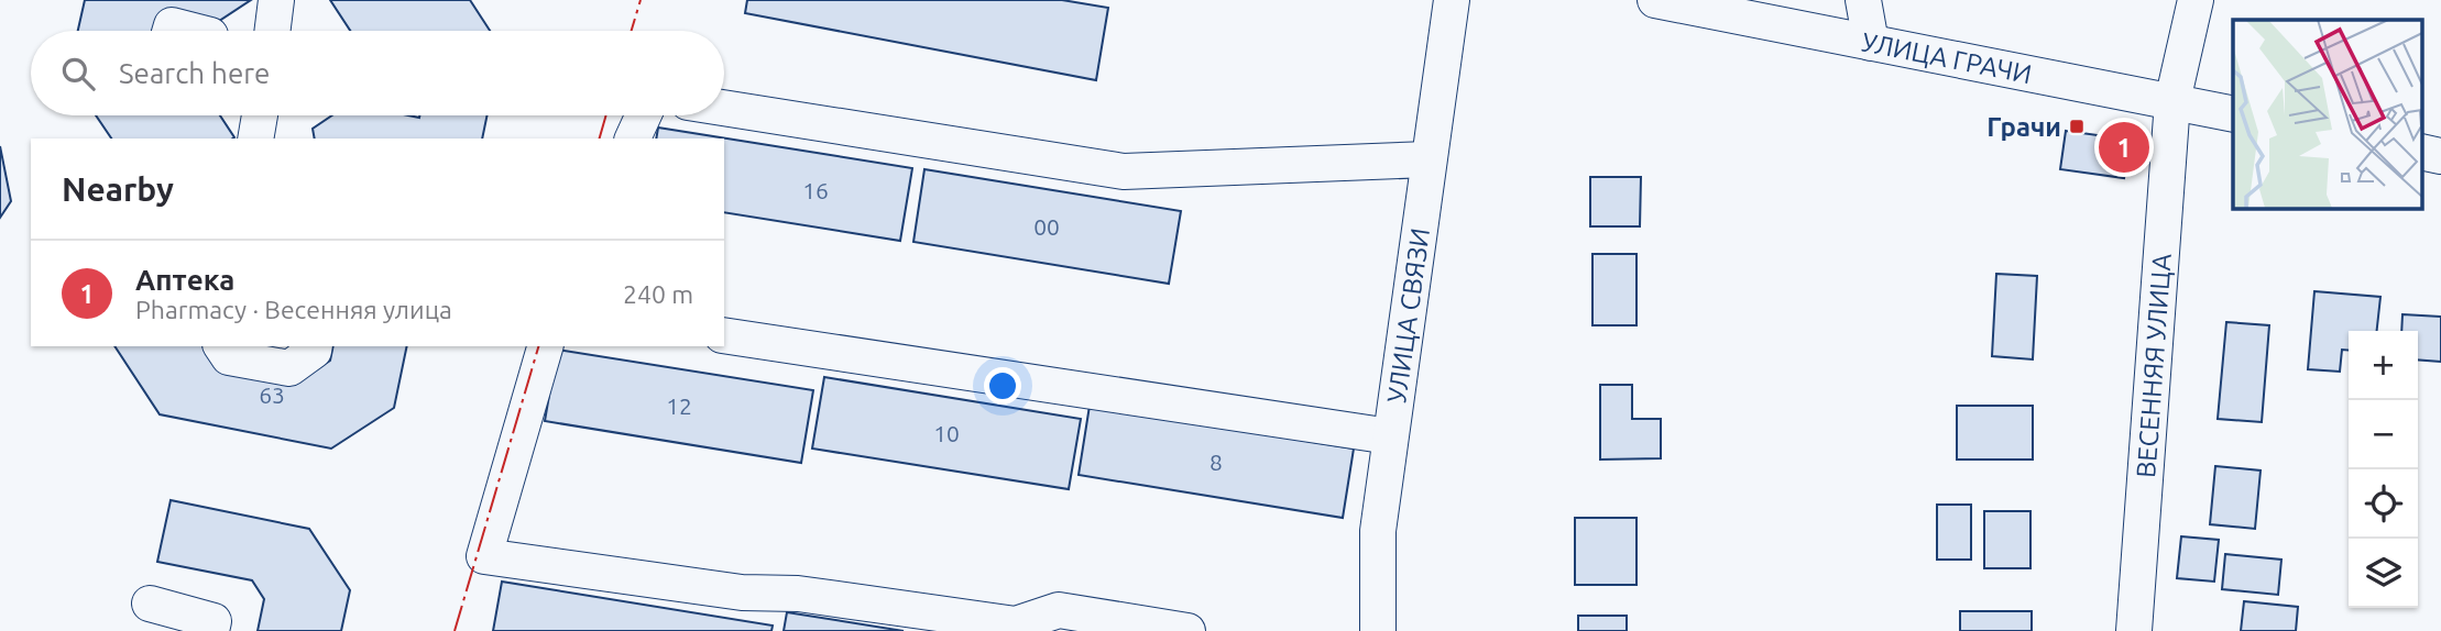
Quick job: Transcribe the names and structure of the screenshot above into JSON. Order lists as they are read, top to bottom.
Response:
{
  "streets": {
    "street": ["УЛИЦА ГРАЧИ", "УЛИЦА СВЯЗИ", "ВЕСЕННЯЯ УЛИЦА"]
  },
  "crossings": [
    ["УЛИЦА ГРАЧИ", "ВЕСЕННЯЯ УЛИЦА"]
  ],
  "places": {
    "transit": ["Грачи"]
  },
  "house_numbers": [
    "16",
    "00",
    "63",
    "12",
    "10",
    "8"
  ],
  "page": {
    "search": "Search here",
    "pins": "1",
    "heading": "Nearby",
    "list": [
      {
        "mark": "1",
        "name": "Аптека",
        "note": "Pharmacy · Весенняя улица",
        "value": "240 m"
      }
    ],
    "map_buttons": ["+", "−"]
  }
}
